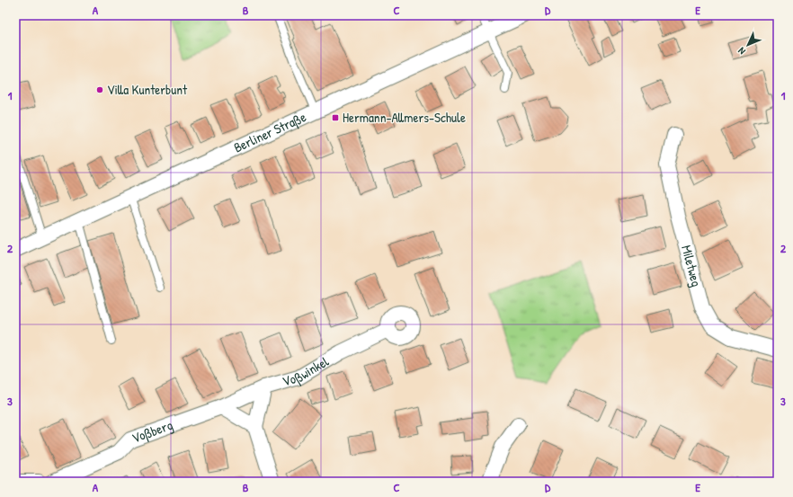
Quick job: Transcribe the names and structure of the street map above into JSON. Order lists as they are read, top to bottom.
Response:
{
  "streets": {
    "street": [
      "Berliner Straße",
      "Miletweg",
      "Voßwinkel",
      "Voßberg"
    ]
  },
  "crossings": [
    ["Voßwinkel", "Voßberg"]
  ],
  "places": {
    "other": ["Villa Kunterbunt"],
    "transit": ["Hermann-Allmers-Schule"]
  },
  "north": "bottom left",
  "grid": {
    "columns": [
      "A",
      "B",
      "C",
      "D",
      "E"
    ],
    "rows": ["1", "2", "3"]
  }
}
